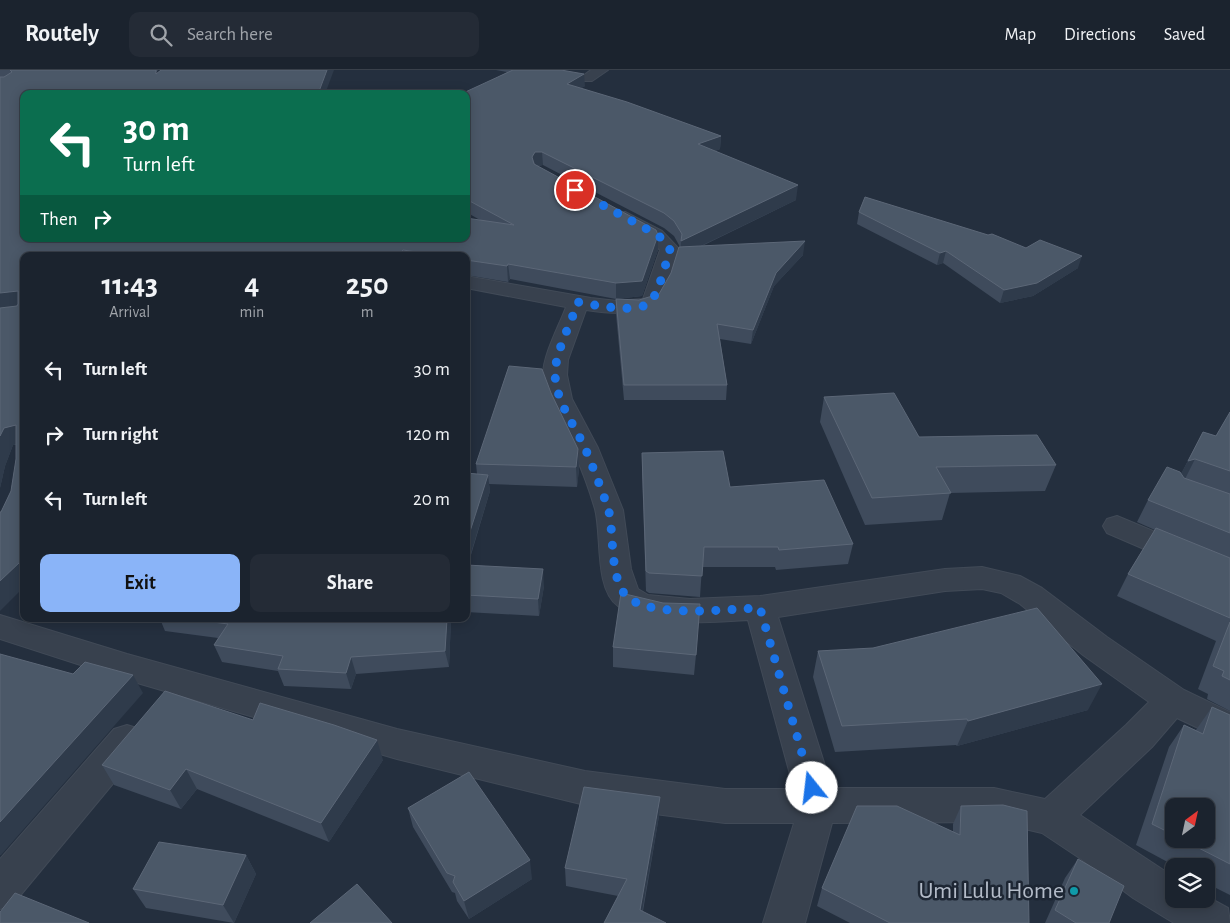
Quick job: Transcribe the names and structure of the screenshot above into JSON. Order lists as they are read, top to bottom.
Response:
{
  "places": ["Umi Lulu Home"],
  "north": "top right",
  "page": {
    "header": "Routely",
    "search": "Search here",
    "nav": ["Map", "Directions", "Saved"],
    "turn": ["30 m", "Turn left"],
    "then": "Then",
    "eta": [
      "11:43",
      "Arrival",
      "4",
      "min",
      "250",
      "m"
    ],
    "list": [
      {
        "name": "Turn left",
        "value": "30 m"
      },
      {
        "name": "Turn right",
        "value": "120 m"
      },
      {
        "name": "Turn left",
        "value": "20 m"
      }
    ],
    "buttons": ["Exit", "Share"]
  }
}
